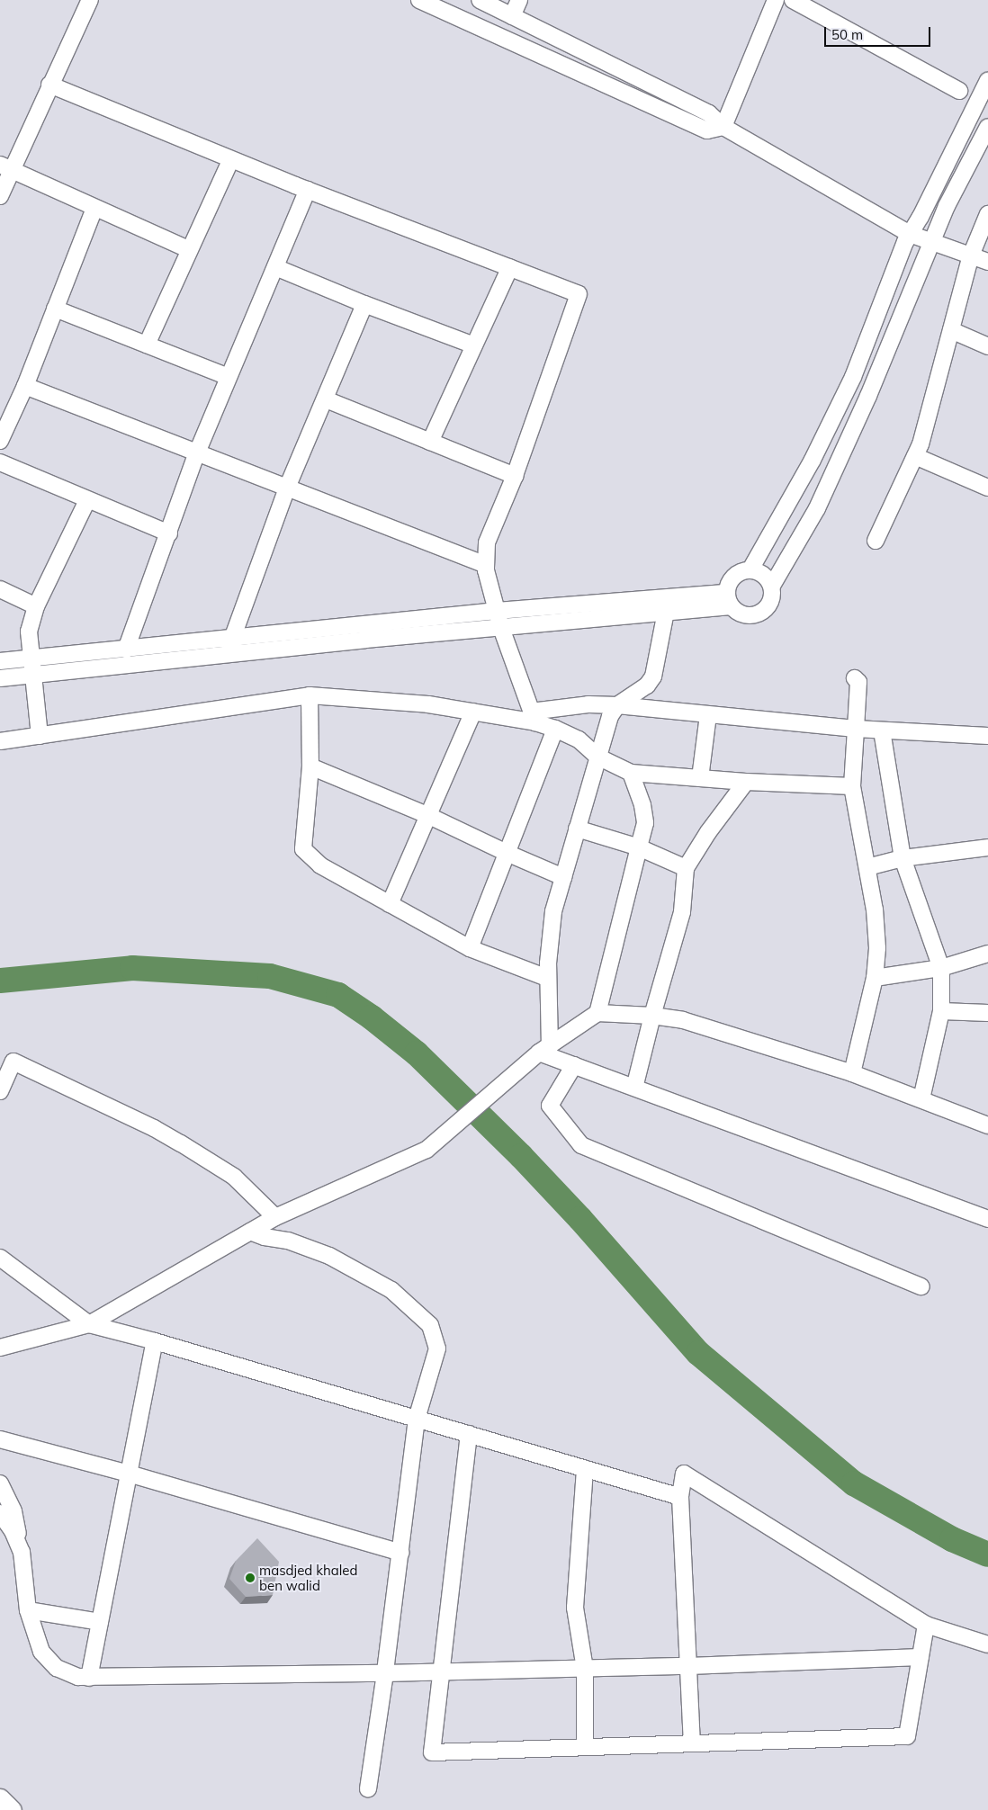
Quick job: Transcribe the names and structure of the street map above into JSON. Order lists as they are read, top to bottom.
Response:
{
  "places": ["masdjed khaled ben walid"],
  "scale_bar": "50 m"
}
